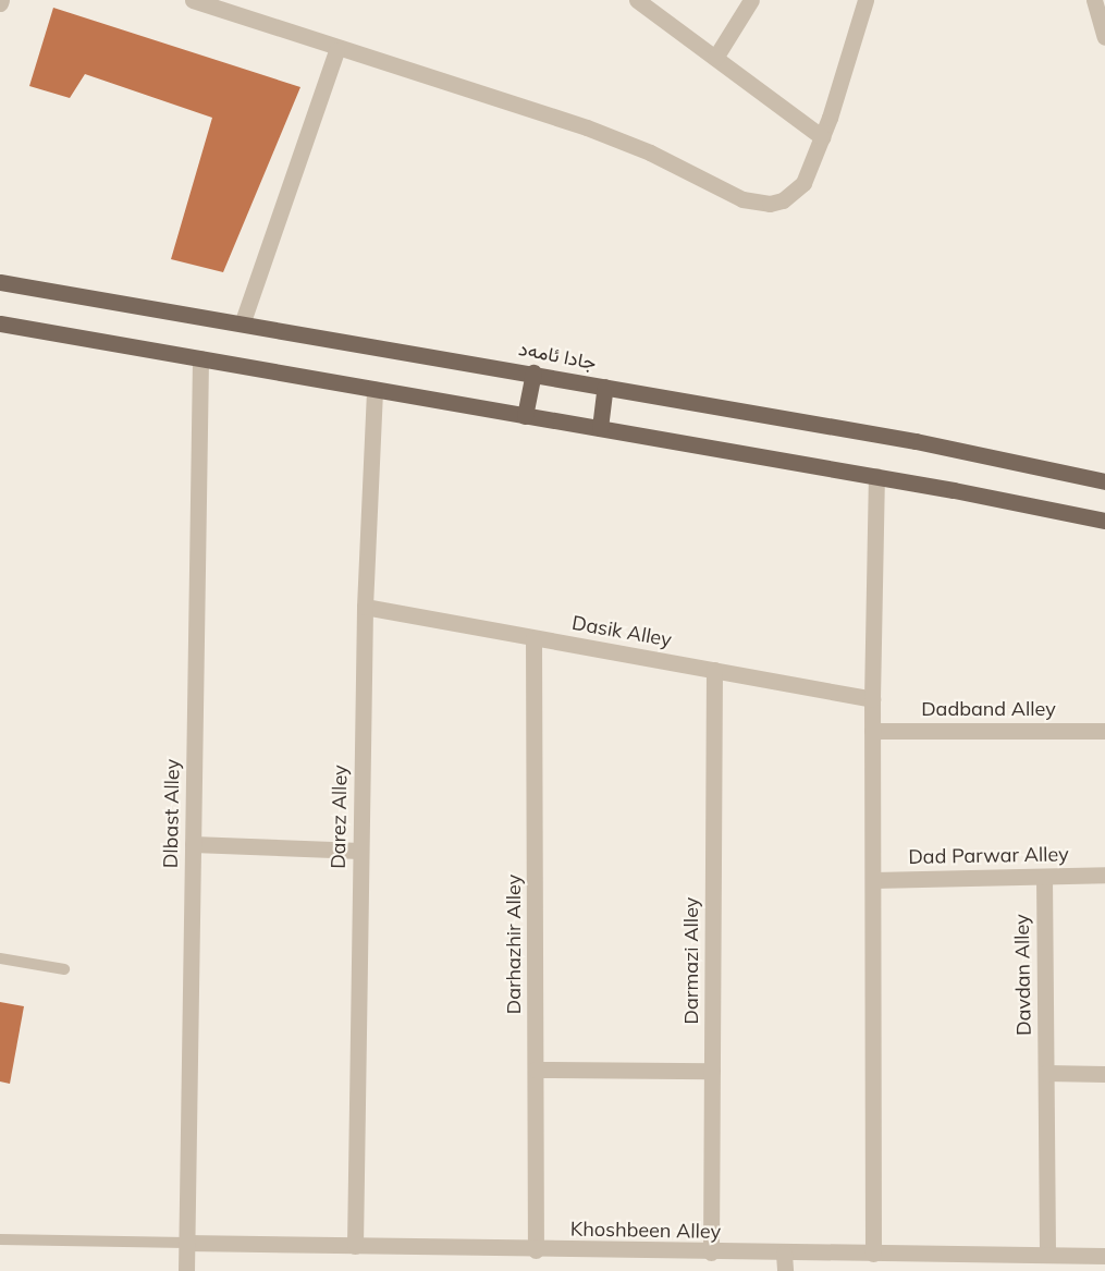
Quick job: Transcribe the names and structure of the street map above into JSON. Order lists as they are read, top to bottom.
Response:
{
  "streets": {
    "main road": ["جادا ئامەد"],
    "street": [
      "Dasik Alley",
      "Dadband Alley",
      "Dlbast Alley",
      "Darez Alley",
      "Dad Parwar Alley",
      "Darhazhir Alley",
      "Darmazi Alley",
      "Davdan Alley",
      "Khoshbeen Alley"
    ]
  },
  "crossings": [
    ["Dasik Alley", "Darez Alley"],
    ["Dasik Alley", "Darhazhir Alley"],
    ["Dasik Alley", "Darmazi Alley"],
    ["Dlbast Alley", "Khoshbeen Alley"],
    ["Darez Alley", "Khoshbeen Alley"],
    ["Dad Parwar Alley", "Davdan Alley"],
    ["Darhazhir Alley", "Khoshbeen Alley"],
    ["Darmazi Alley", "Khoshbeen Alley"],
    ["Davdan Alley", "Khoshbeen Alley"]
  ]
}
